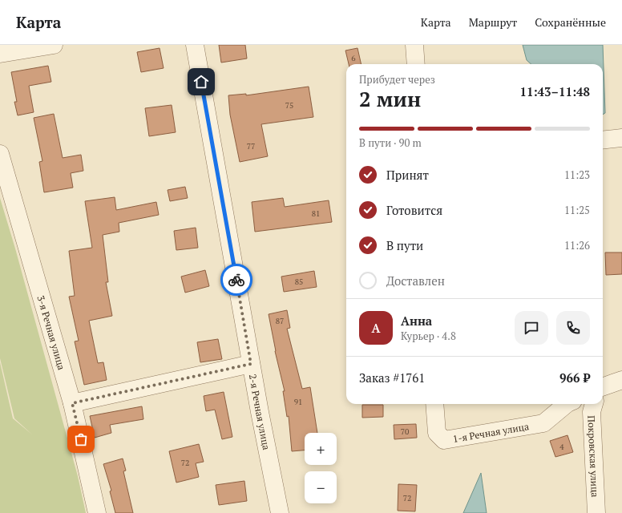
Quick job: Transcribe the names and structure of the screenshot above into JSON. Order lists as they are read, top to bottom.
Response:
{
  "streets": {
    "street": [
      "3-я Речная улица",
      "2-я Речная улица",
      "1-я Речная улица",
      "Покровская улица"
    ]
  },
  "house_numbers": [
    "6",
    "75",
    "77",
    "81",
    "85",
    "87",
    "91",
    "70",
    "4",
    "72",
    "72"
  ],
  "page": {
    "header": "Карта",
    "nav": ["Карта", "Маршрут", "Сохранённые"],
    "heading": ["2 мин", "Прибудет через", "11:43–11:48"],
    "panel": [
      "Анна",
      "Курьер · 4.8",
      "Заказ #1761",
      "966 ₽"
    ],
    "bar": "В пути · 90 m",
    "list": [
      ["Принят", "11:23"],
      ["Готовится", "11:25"],
      ["В пути", "11:26"],
      "Доставлен"
    ],
    "round": "А",
    "map_buttons": ["+", "−"]
  }
}
